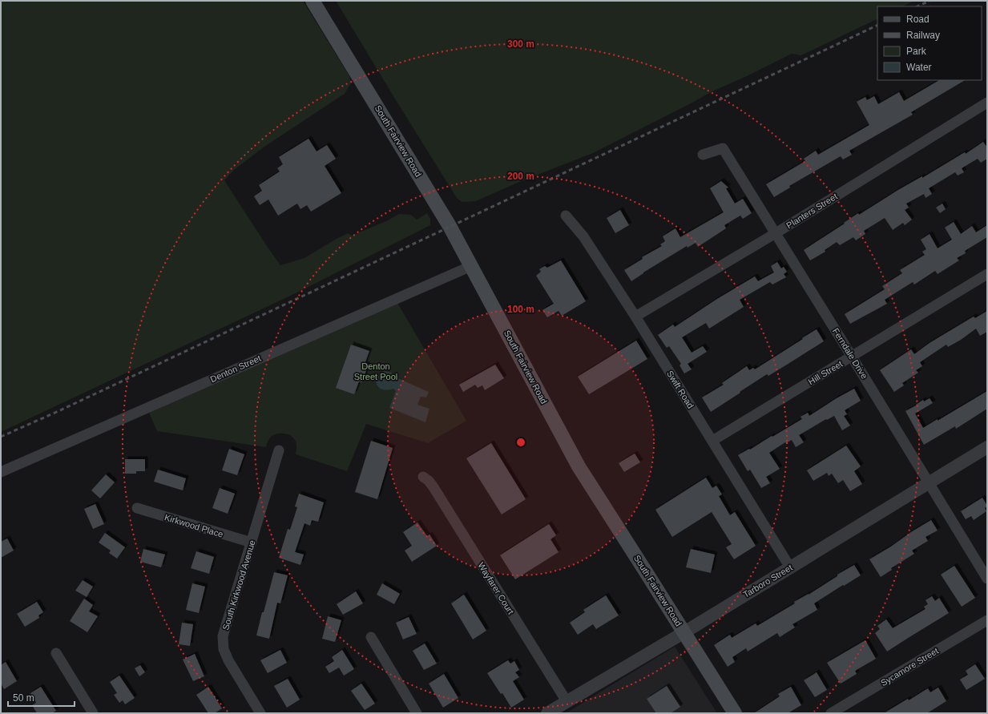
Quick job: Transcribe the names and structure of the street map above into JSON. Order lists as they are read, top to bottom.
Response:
{
  "streets": {
    "main road": ["South Fairview Road"],
    "street": [
      "Planters Street",
      "Ferndale Drive",
      "Denton Street",
      "Hill Street",
      "Swift Road",
      "Kirkwood Place",
      "Tarboro Street",
      "South Kirkwood Avenue",
      "Wayfarer Court",
      "Sycamore Street"
    ]
  },
  "crossings": [
    ["South Fairview Road", "Denton Street"],
    ["South Fairview Road", "Tarboro Street"],
    ["Planters Street", "Ferndale Drive"],
    ["Planters Street", "Swift Road"],
    ["Ferndale Drive", "Hill Street"],
    ["Ferndale Drive", "Tarboro Street"],
    ["Hill Street", "Swift Road"],
    ["Swift Road", "Tarboro Street"],
    ["Kirkwood Place", "South Kirkwood Avenue"],
    ["Tarboro Street", "Wayfarer Court"]
  ],
  "parks": ["Denton Street Pool"],
  "legend": [
    "Road",
    "Railway",
    "Park",
    "Water"
  ],
  "scale_bar": "50 m",
  "rings": ["300 m", "200 m", "100 m"]
}
